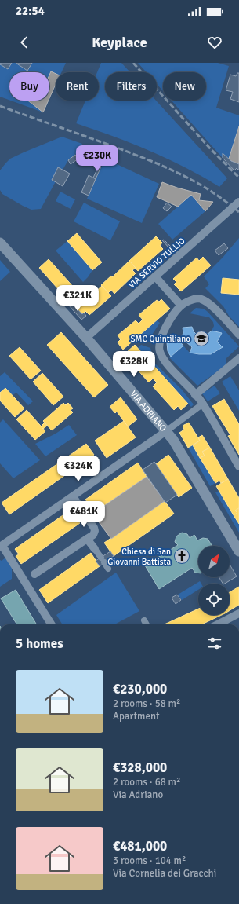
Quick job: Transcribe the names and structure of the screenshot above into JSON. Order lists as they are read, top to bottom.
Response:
{
  "streets": {
    "street": ["VIA SERVIO TULLIO", "VIA ADRIANO"]
  },
  "crossings": [
    ["VIA SERVIO TULLIO", "VIA ADRIANO"]
  ],
  "places": {
    "school or university": ["SMC Quintiliano"],
    "church": ["Chiesa di San Giovanni Battista"]
  },
  "north": "top right",
  "page": {
    "status": "22:54",
    "header": "Keyplace",
    "chip": [
      "Buy",
      "Rent",
      "Filters",
      "New"
    ],
    "price": [
      "€230K",
      "€321K",
      "€328K",
      "€324K",
      "€481K"
    ],
    "heading": "5 homes",
    "list": [
      {
        "name": "€230,000",
        "note": "2 rooms · 58 m² · Apartment"
      },
      {
        "name": "€328,000",
        "note": "2 rooms · 68 m² · Via Adriano"
      },
      {
        "name": "€481,000",
        "note": "3 rooms · 104 m² · Via Cornelia dei Gracchi"
      }
    ]
  }
}
